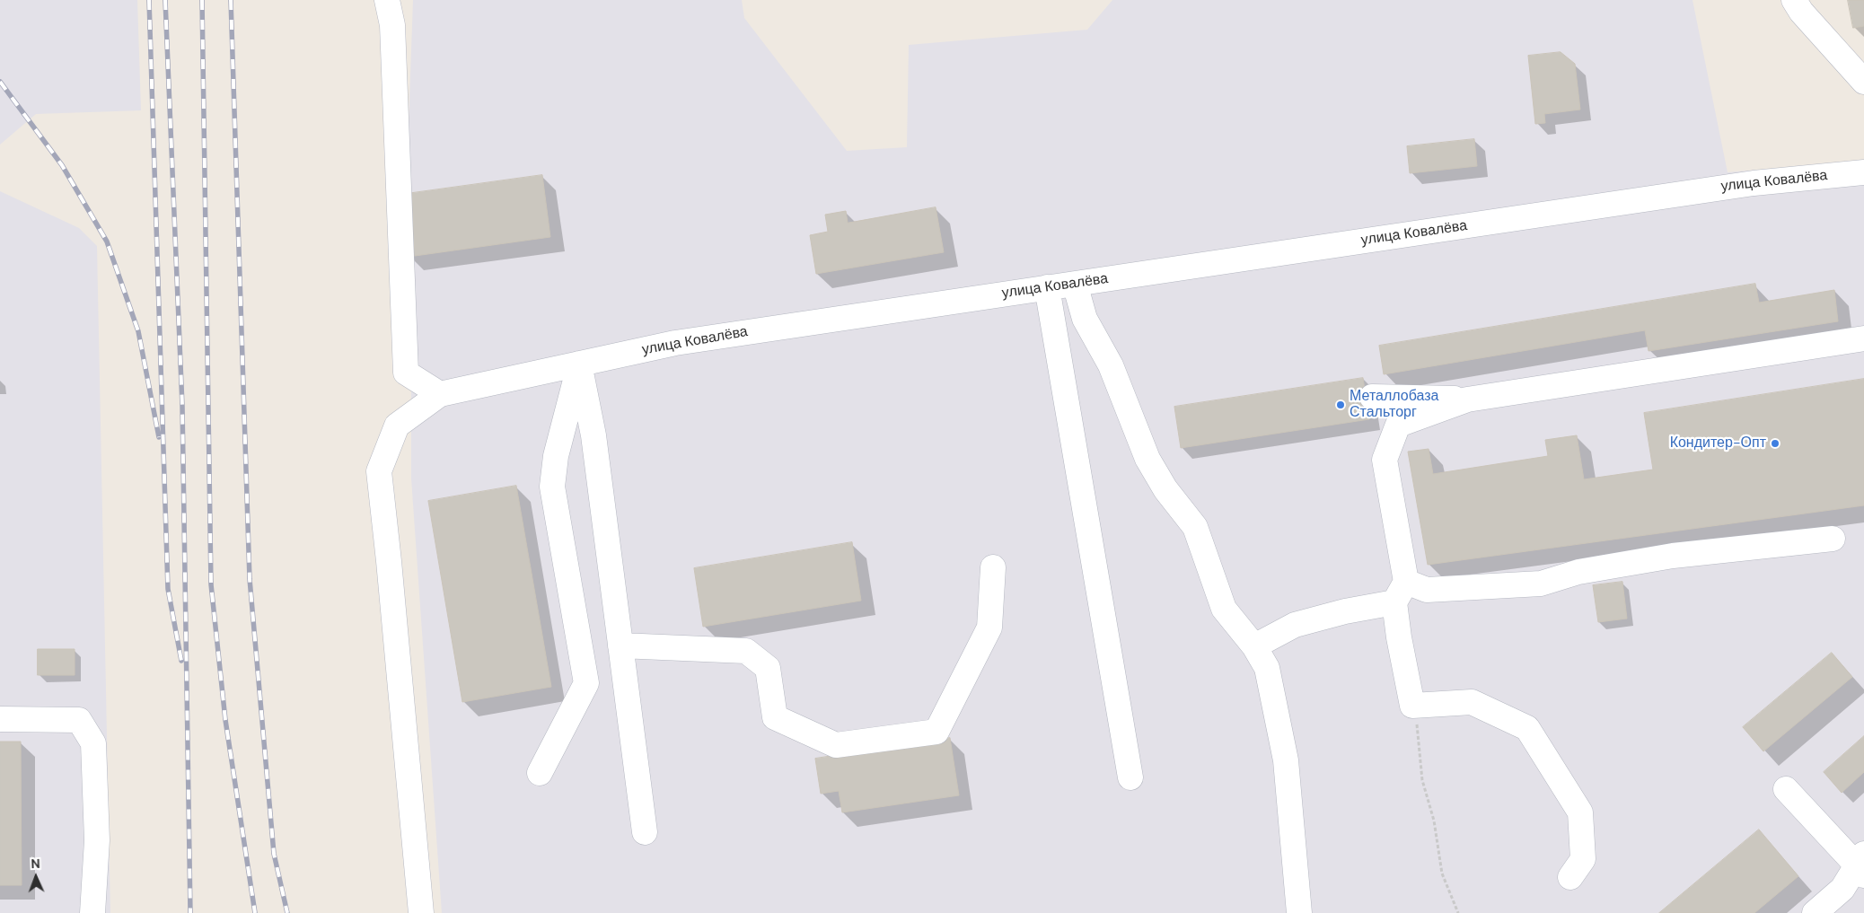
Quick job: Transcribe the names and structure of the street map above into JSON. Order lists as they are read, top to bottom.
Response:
{
  "streets": {
    "street": ["улица Ковалёва"]
  },
  "places": ["Металлобаза Стальторг", "Кондитер-Опт"],
  "north": "top"
}
